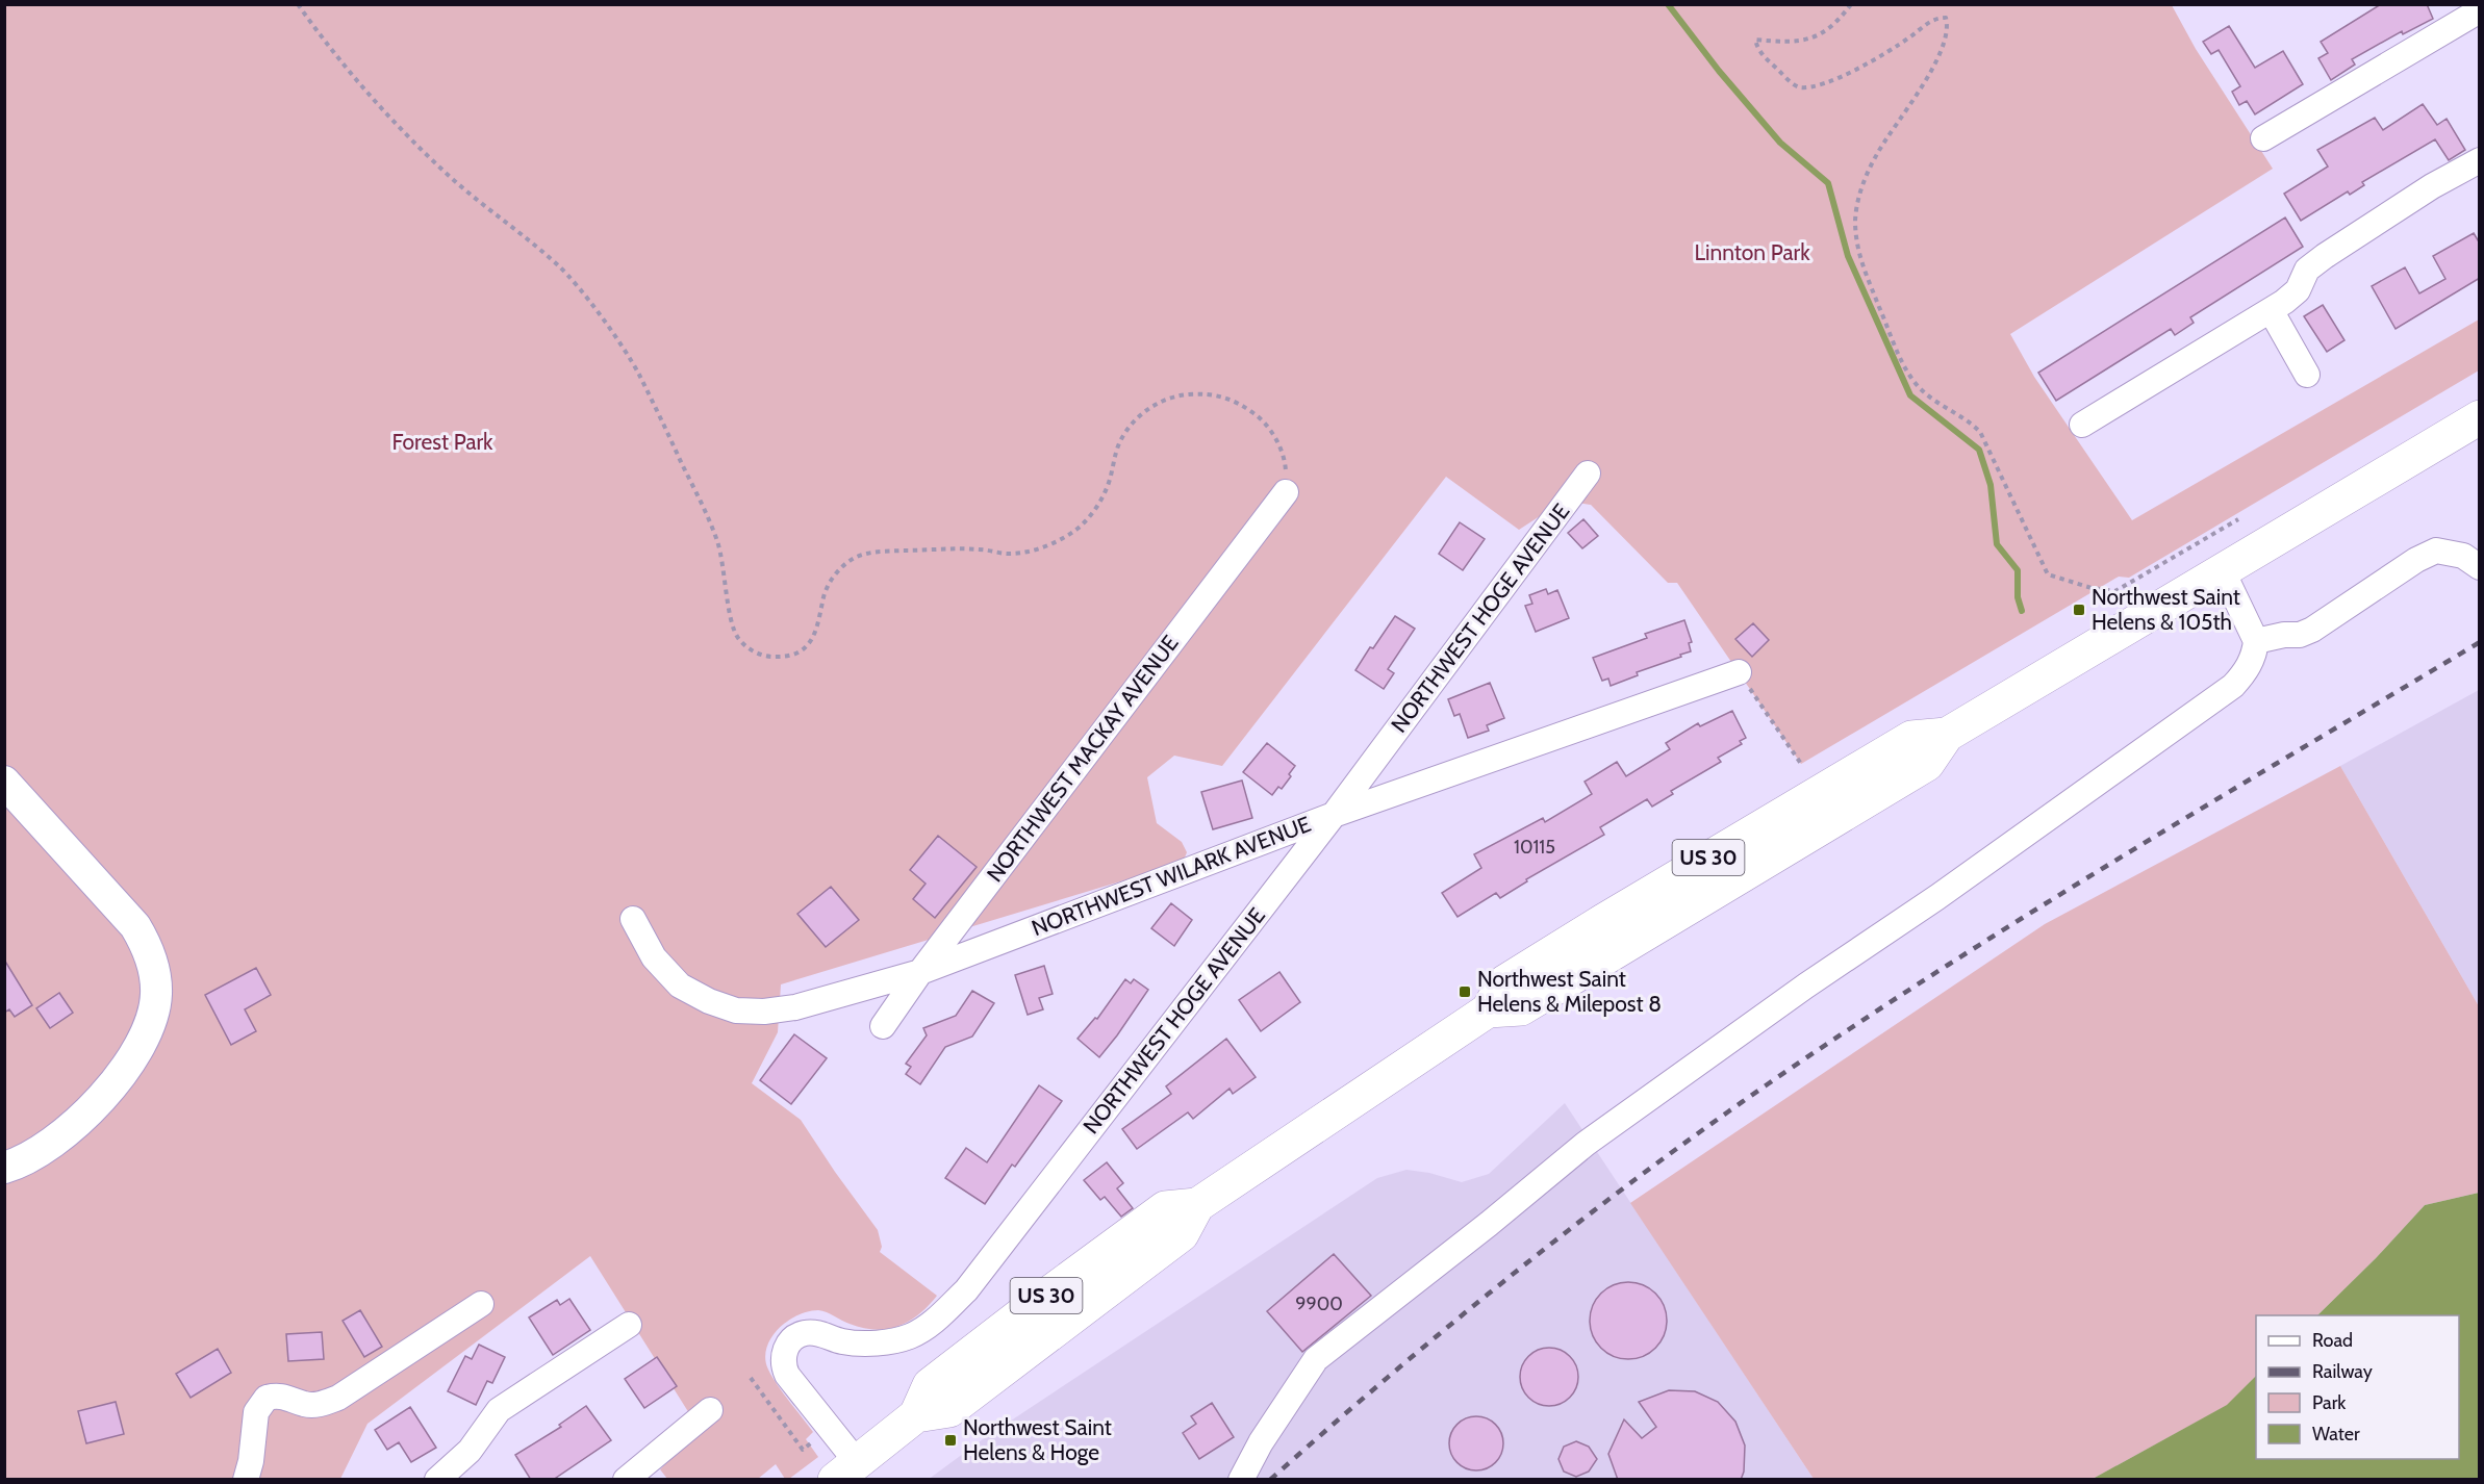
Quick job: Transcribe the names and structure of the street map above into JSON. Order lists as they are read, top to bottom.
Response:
{
  "streets": {
    "highway": ["US 30"],
    "street": ["NORTHWEST HOGE AVENUE", "NORTHWEST MACKAY AVENUE", "NORTHWEST WILARK AVENUE"]
  },
  "crossings": [
    ["NORTHWEST HOGE AVENUE", "US 30"],
    ["NORTHWEST HOGE AVENUE", "NORTHWEST WILARK AVENUE"],
    ["NORTHWEST MACKAY AVENUE", "NORTHWEST WILARK AVENUE"]
  ],
  "parks": ["Linnton Park", "Forest Park"],
  "places": {
    "transit": ["Northwest Saint Helens & 105th", "Northwest Saint Helens & Milepost 8", "Northwest Saint Helens & Hoge"]
  },
  "house_numbers": ["10115", "9900"],
  "legend": [
    "Road",
    "Railway",
    "Park",
    "Water"
  ]
}
